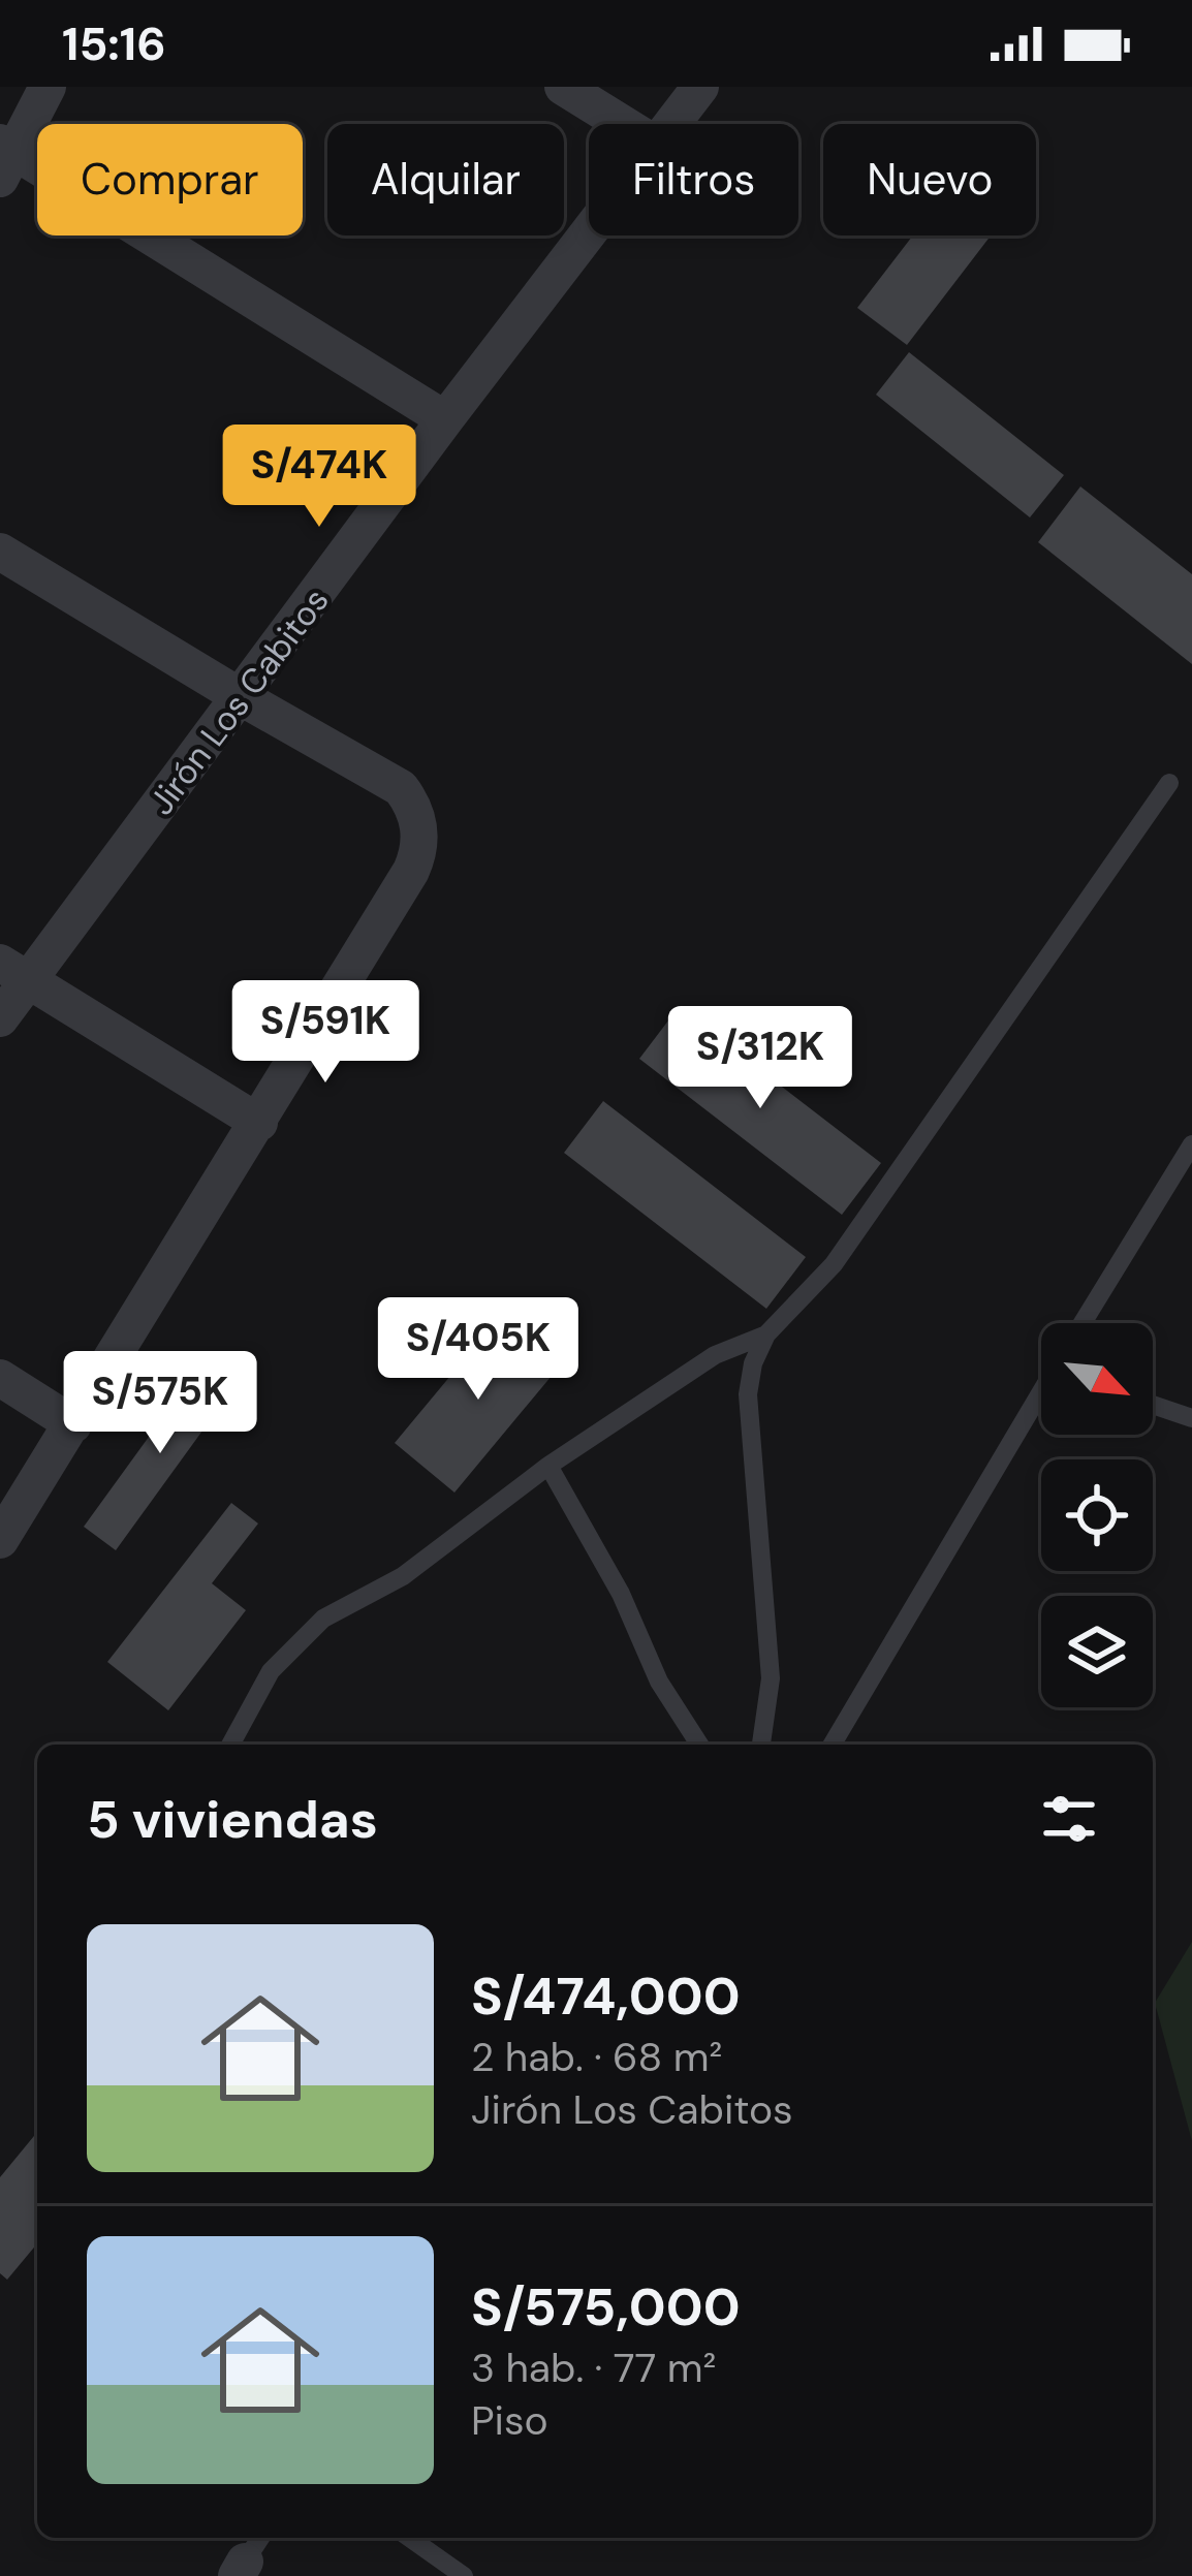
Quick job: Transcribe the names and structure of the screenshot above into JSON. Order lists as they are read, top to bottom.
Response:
{
  "streets": {
    "street": ["Jirón Los Cabitos"]
  },
  "north": "bottom right",
  "page": {
    "status": "15:16",
    "chip": [
      "Comprar",
      "Alquilar",
      "Filtros",
      "Nuevo"
    ],
    "price": [
      "S/474K",
      "S/591K",
      "S/312K",
      "S/405K",
      "S/575K"
    ],
    "heading": "5 viviendas",
    "list": [
      {
        "name": "S/474,000",
        "note": "2 hab. · 68 m² · Jirón Los Cabitos"
      },
      {
        "name": "S/575,000",
        "note": "3 hab. · 77 m² · Piso"
      }
    ]
  }
}
